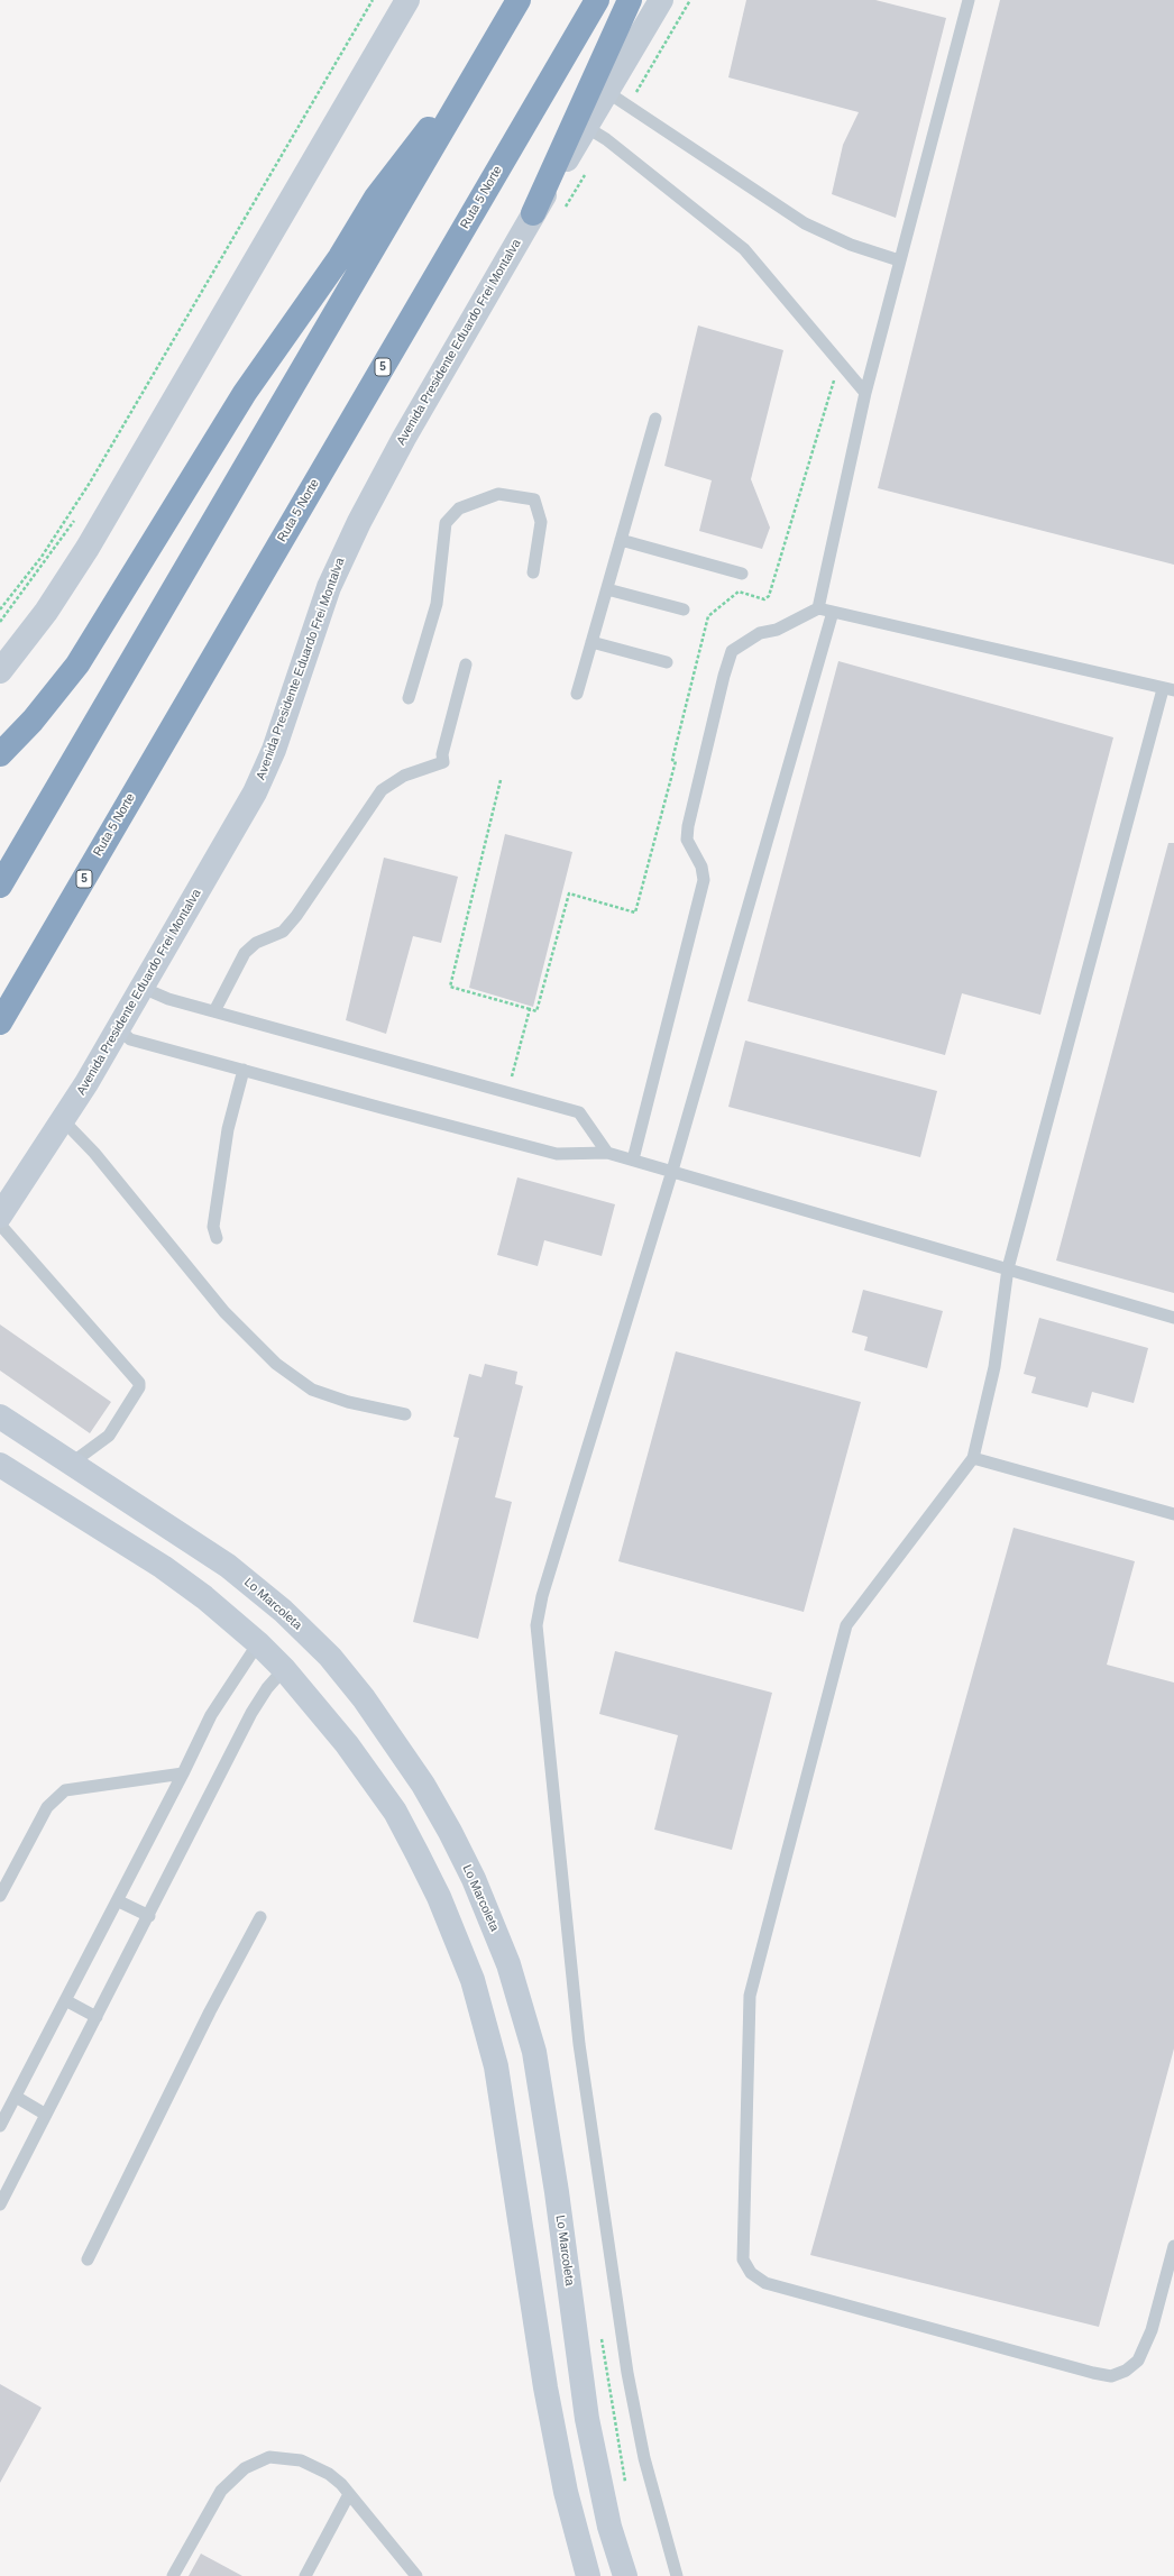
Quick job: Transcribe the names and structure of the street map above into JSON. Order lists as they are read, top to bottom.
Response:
{
  "streets": {
    "highway": ["Ruta 5 Norte", "5"],
    "main road": ["Avenida Presidente Eduardo Frei Montalva", "Lo Marcoleta"]
  }
}
